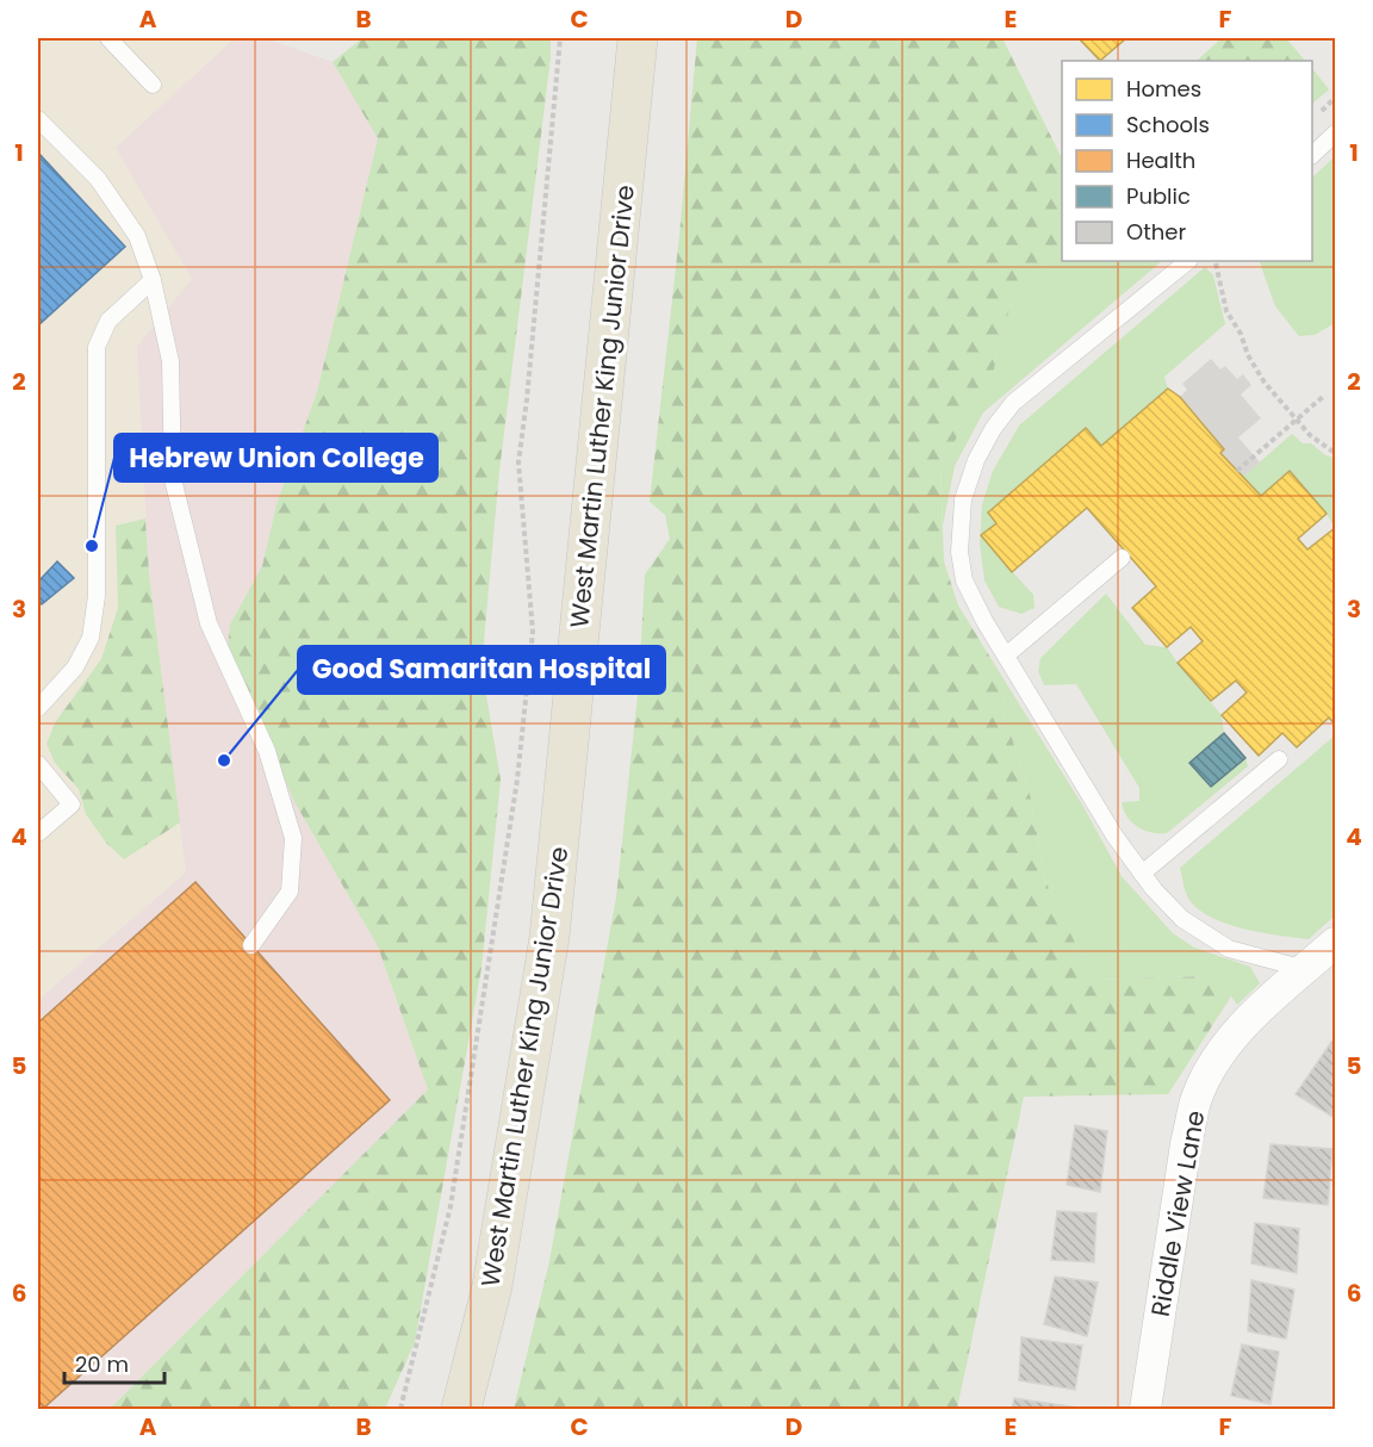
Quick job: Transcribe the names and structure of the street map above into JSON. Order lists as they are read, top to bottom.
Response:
{
  "streets": {
    "main road": ["West Martin Luther King Junior Drive"],
    "street": ["Riddle View Lane"]
  },
  "places": ["Hebrew Union College", "Good Samaritan Hospital"],
  "legend": [
    "Homes",
    "Schools",
    "Health",
    "Public",
    "Other"
  ],
  "scale_bar": "20 m",
  "grid": {
    "columns": [
      "A",
      "B",
      "C",
      "D",
      "E",
      "F"
    ],
    "rows": [
      "1",
      "2",
      "3",
      "4",
      "5",
      "6"
    ]
  }
}
